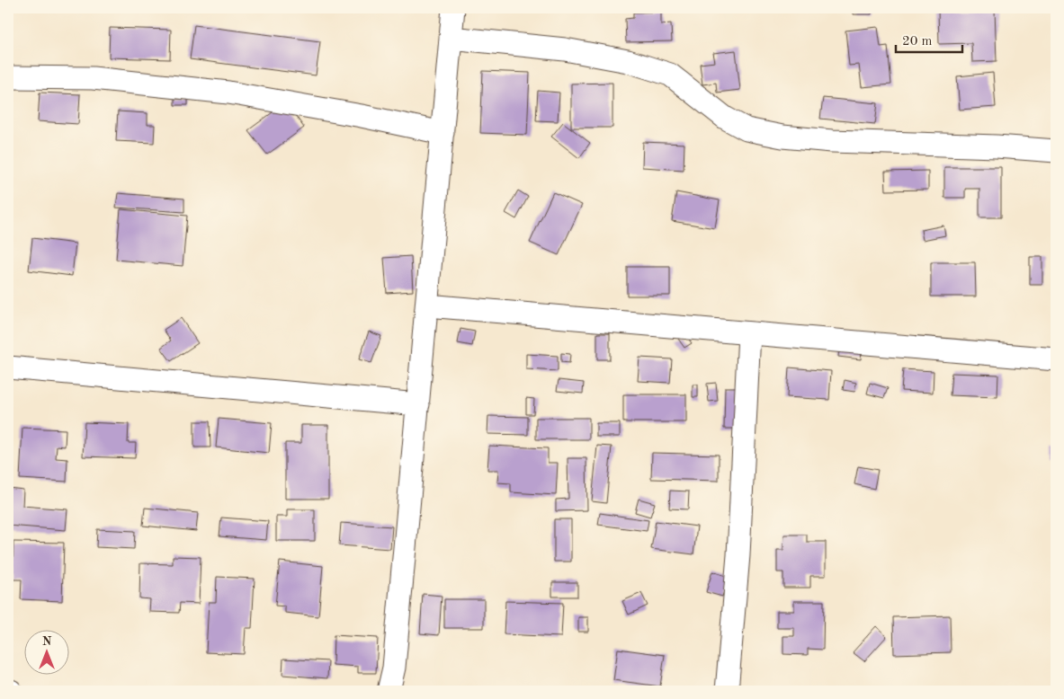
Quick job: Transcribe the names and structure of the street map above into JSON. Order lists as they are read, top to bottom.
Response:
{
  "scale_bar": "20 m",
  "north": "top"
}
